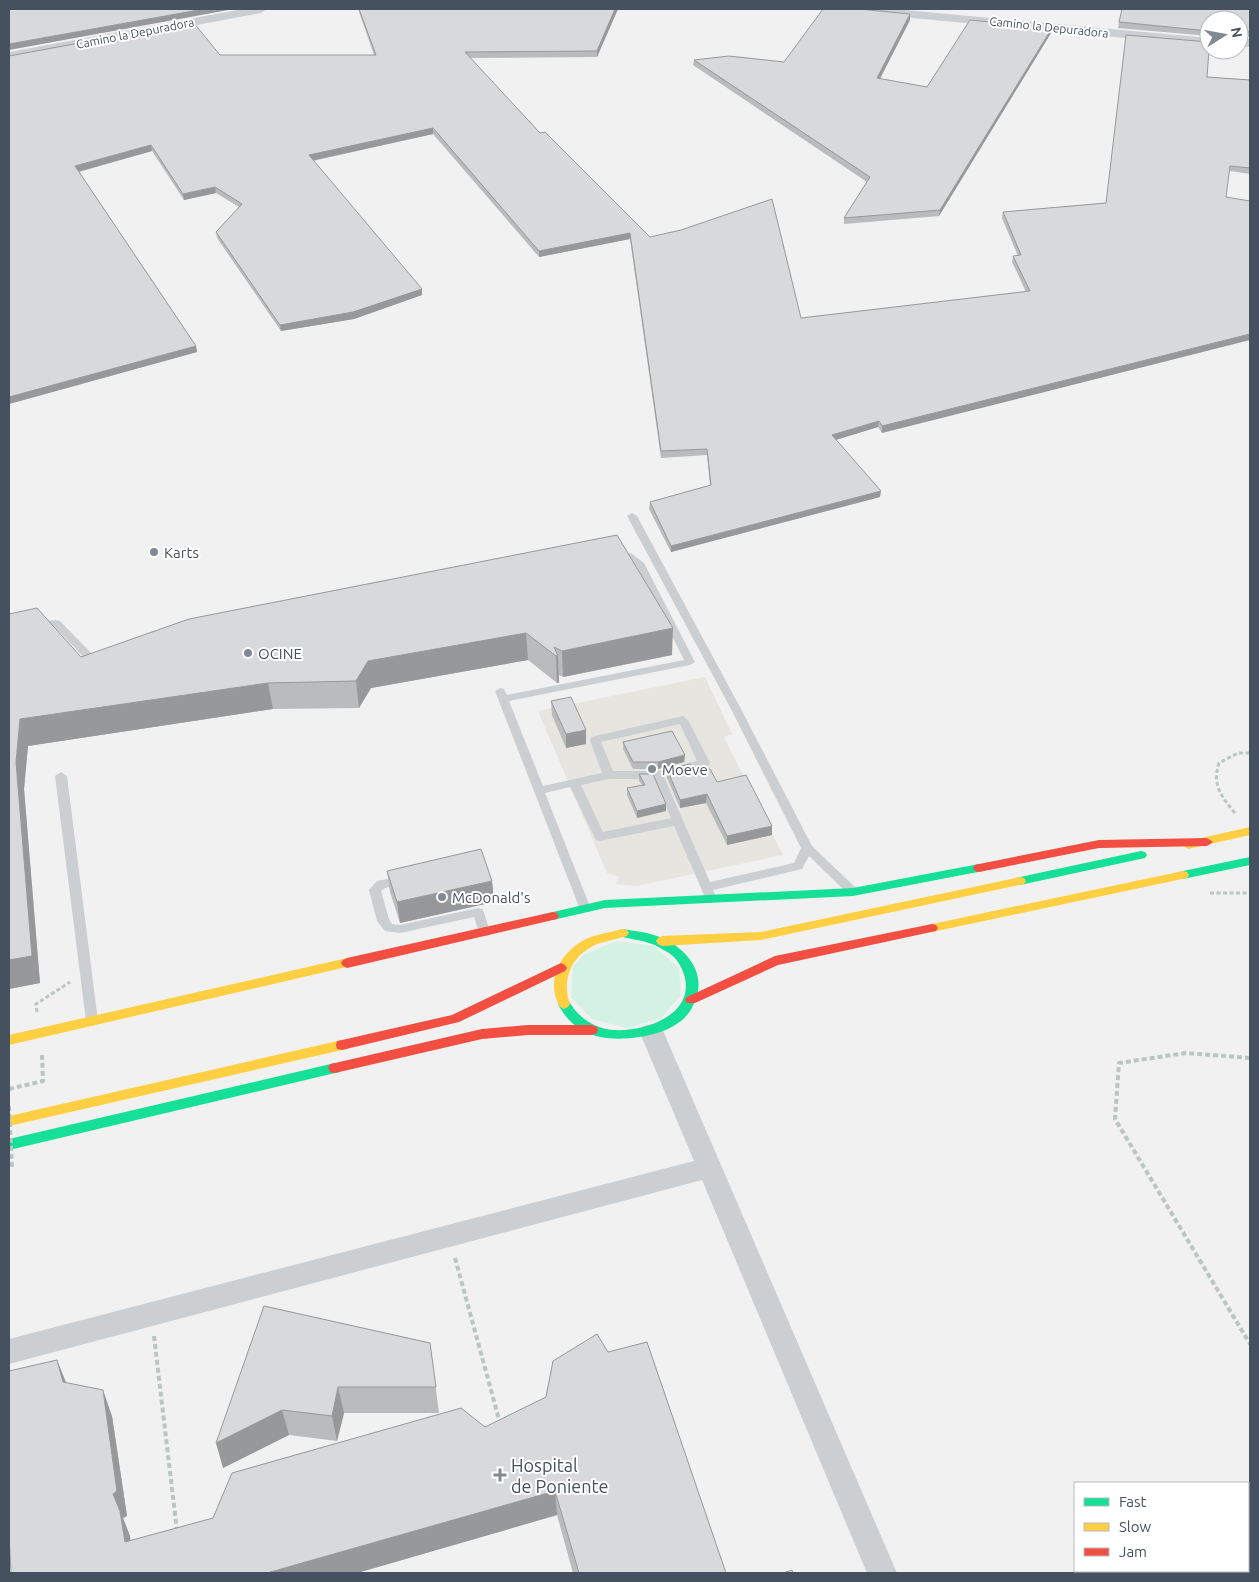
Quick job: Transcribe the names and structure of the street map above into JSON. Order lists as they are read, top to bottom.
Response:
{
  "streets": {
    "street": ["Camino la Depuradora"]
  },
  "places": {
    "other": [
      "Karts",
      "OCINE",
      "Moeve",
      "McDonald's"
    ],
    "health": ["Hospital de Poniente"]
  },
  "legend": ["Fast", "Slow", "Jam"],
  "north": "right"
}
